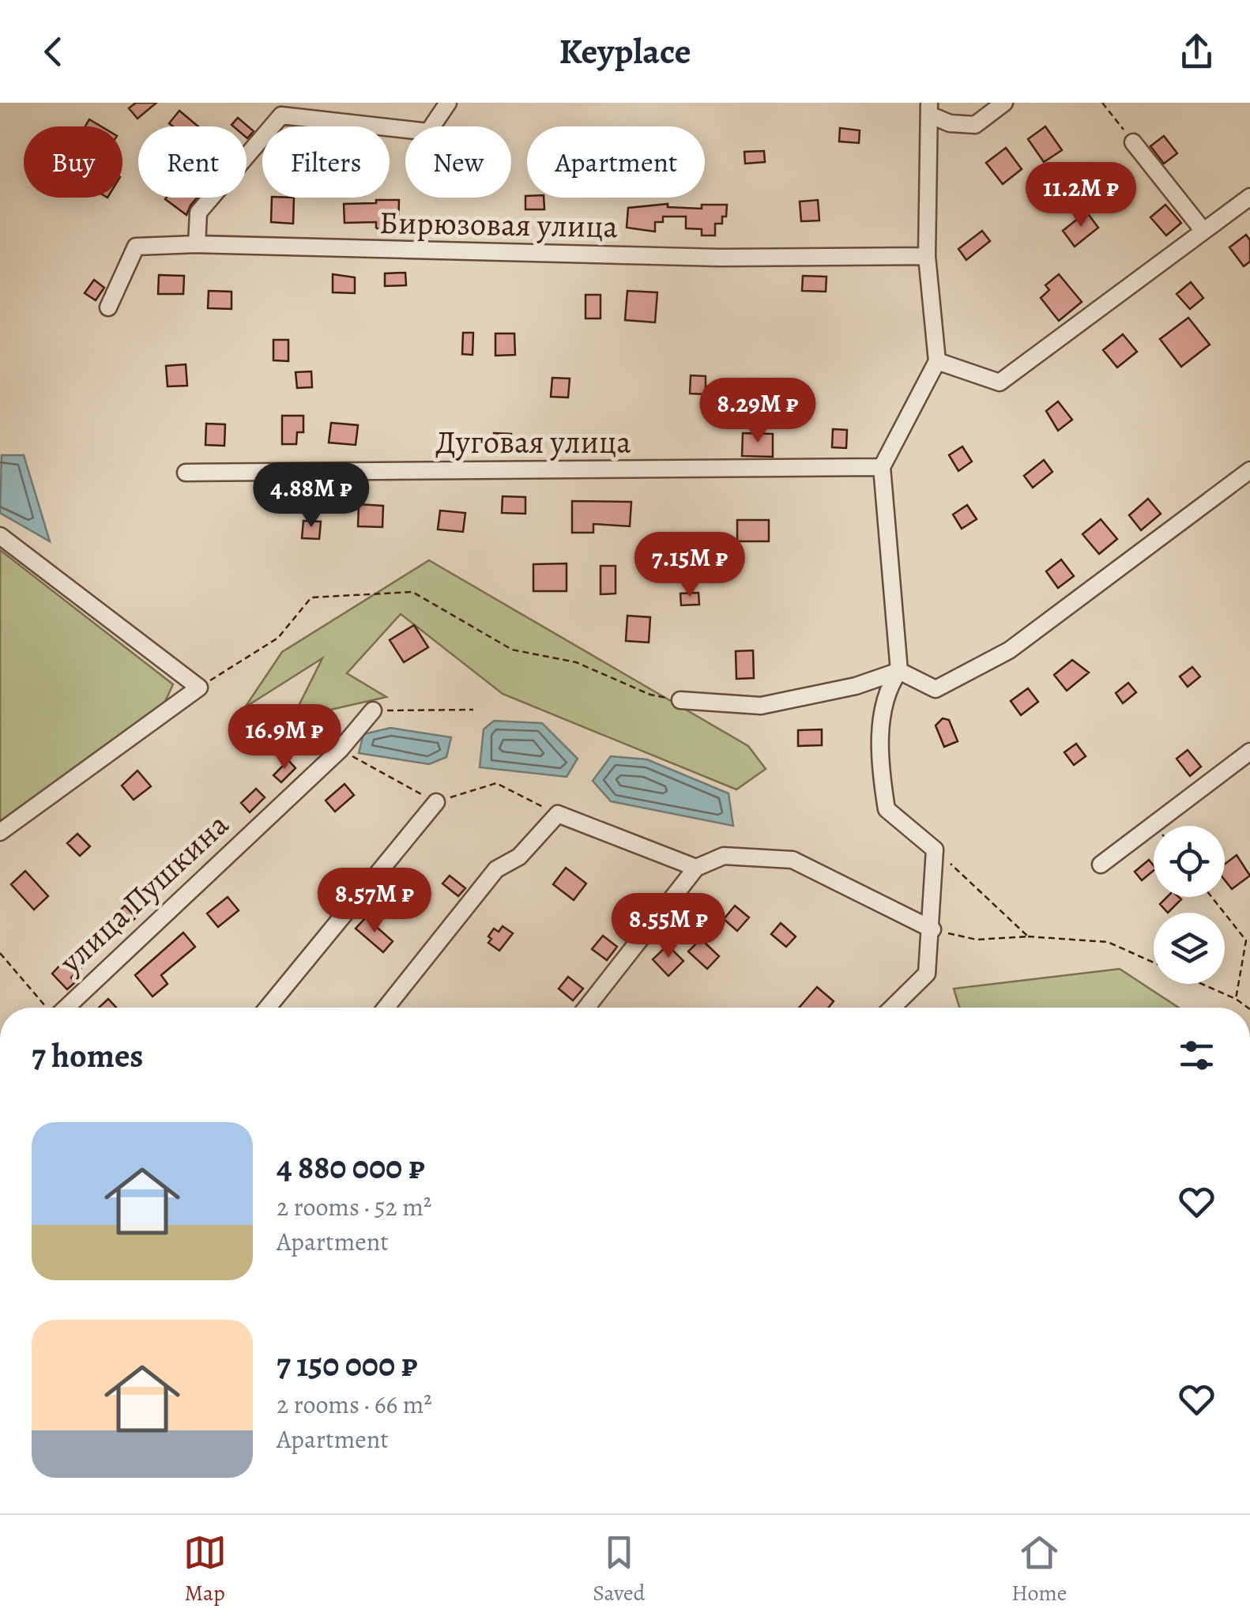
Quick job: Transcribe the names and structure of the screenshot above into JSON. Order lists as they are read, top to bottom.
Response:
{
  "streets": {
    "street": ["Бирюзовая улица", "Дуговая улица", "улица Пушкина"]
  },
  "page": {
    "header": "Keyplace",
    "chip": [
      "Buy",
      "Rent",
      "Filters",
      "New",
      "Apartment"
    ],
    "price": [
      "11.2M ₽",
      "8.29M ₽",
      "4.88M ₽",
      "7.15M ₽",
      "16.9M ₽",
      "8.57M ₽",
      "8.55M ₽"
    ],
    "heading": "7 homes",
    "list": [
      {
        "name": "4 880 000 ₽",
        "note": "2 rooms · 52 m² · Apartment"
      },
      {
        "name": "7 150 000 ₽",
        "note": "2 rooms · 66 m² · Apartment"
      }
    ],
    "tabs": ["Map", "Saved", "Home"]
  }
}
